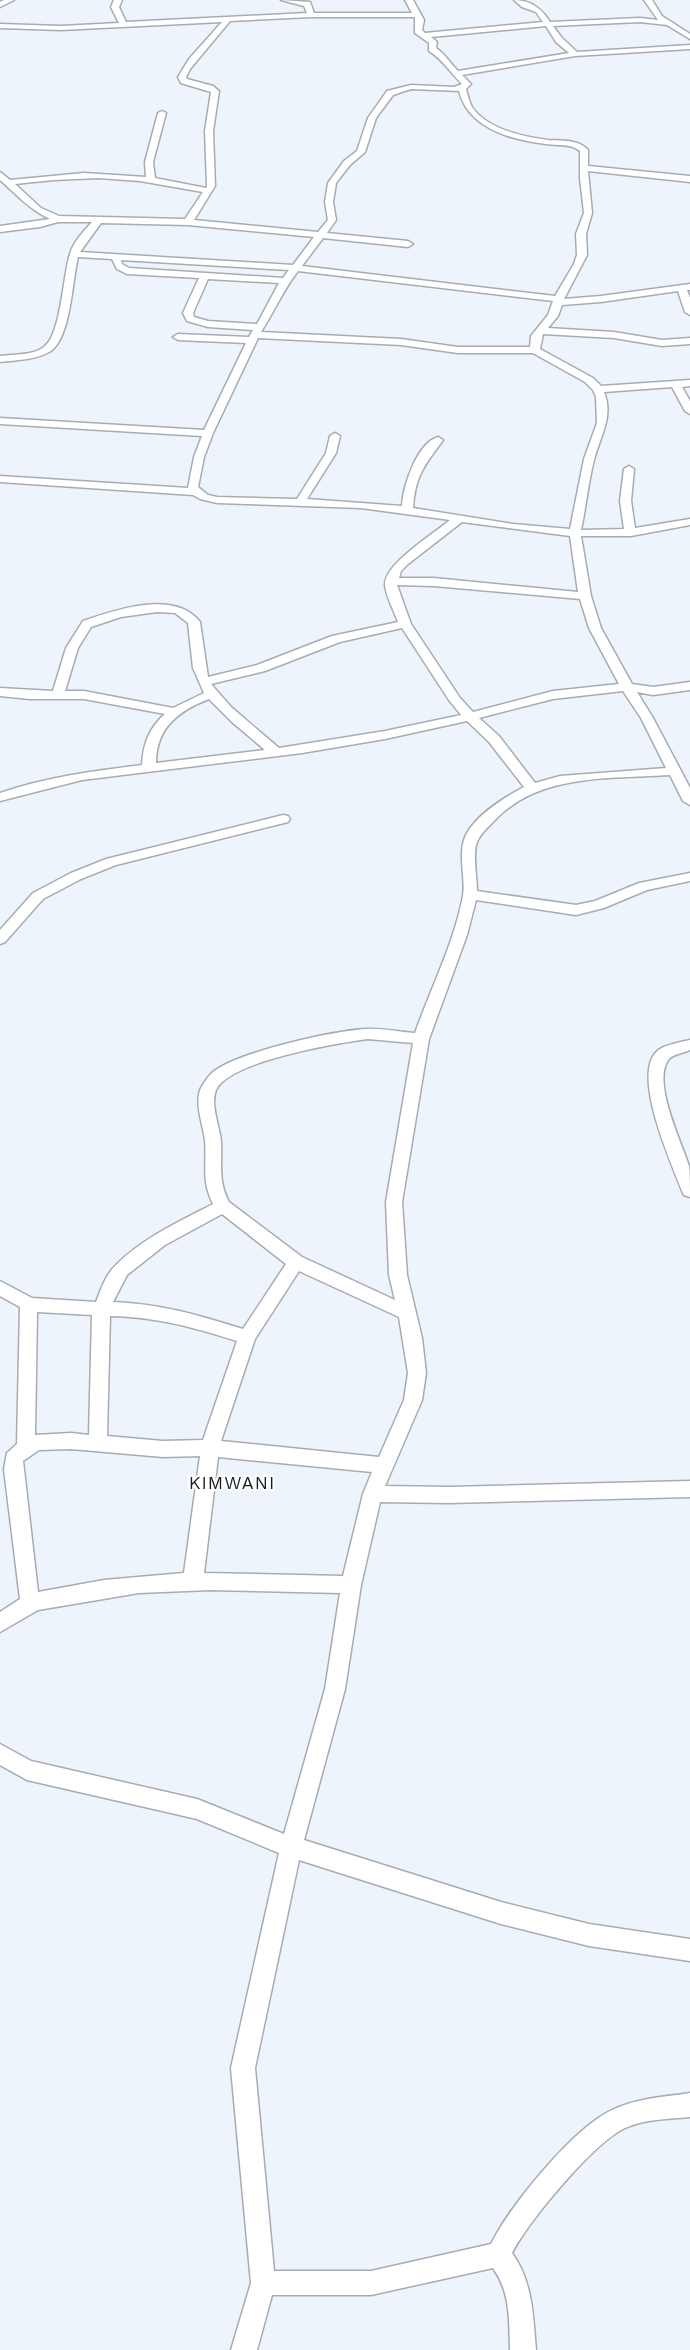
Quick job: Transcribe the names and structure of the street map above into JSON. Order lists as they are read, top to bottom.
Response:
{
  "districts": ["KIMWANI"]
}
